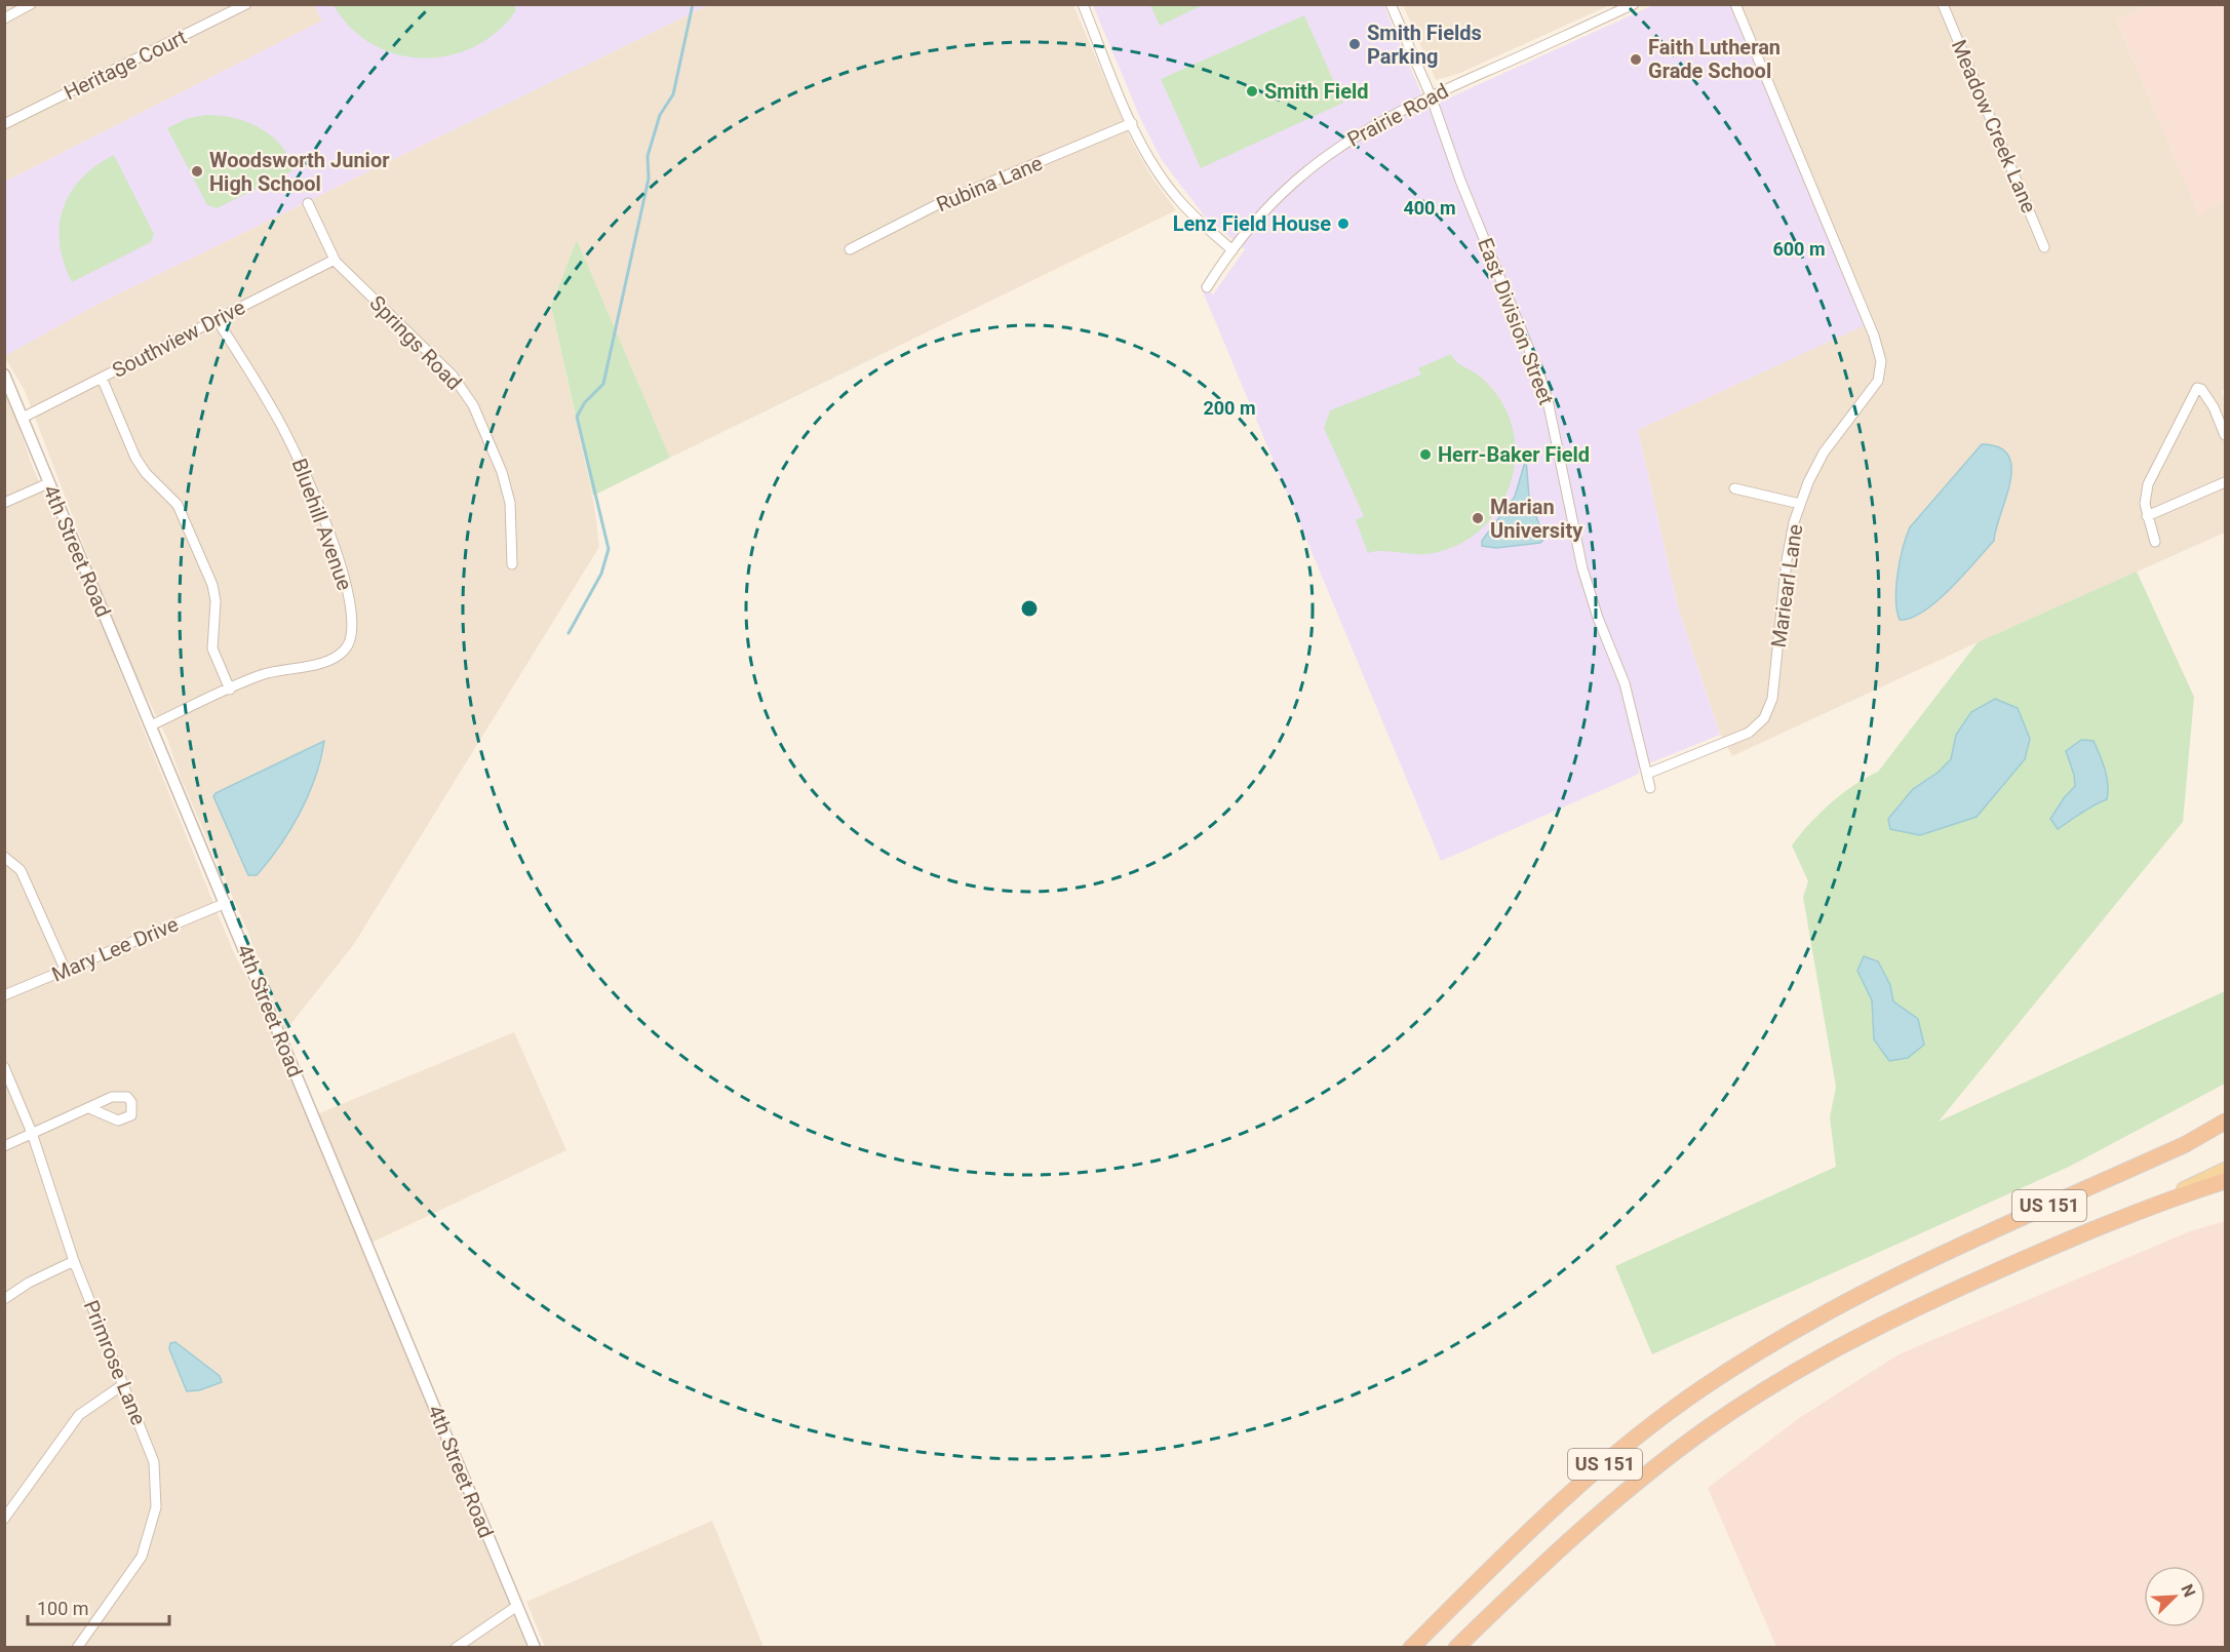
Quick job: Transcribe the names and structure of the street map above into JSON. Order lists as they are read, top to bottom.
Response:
{
  "streets": {
    "highway": ["US 151"],
    "street": [
      "Heritage Court",
      "Prairie Road",
      "Meadow Creek Lane",
      "Rubina Lane",
      "East Division Street",
      "Southview Drive",
      "Springs Road",
      "Bluehill Avenue",
      "4th Street Road",
      "Mariearl Lane",
      "Mary Lee Drive",
      "Primrose Lane"
    ]
  },
  "crossings": [
    ["Prairie Road", "East Division Street"],
    ["East Division Street", "Mariearl Lane"],
    ["Southview Drive", "Springs Road"],
    ["Southview Drive", "Bluehill Avenue"],
    ["Southview Drive", "4th Street Road"],
    ["Bluehill Avenue", "4th Street Road"],
    ["4th Street Road", "Mary Lee Drive"]
  ],
  "places": [
    "Smith Fields Parking",
    "Faith Lutheran Grade School",
    "Smith Field",
    "Woodsworth Junior High School",
    "Lenz Field House",
    "Herr-Baker Field",
    "Marian University"
  ],
  "scale_bar": "100 m",
  "north": "top right",
  "rings": ["400 m", "600 m", "200 m"]
}
